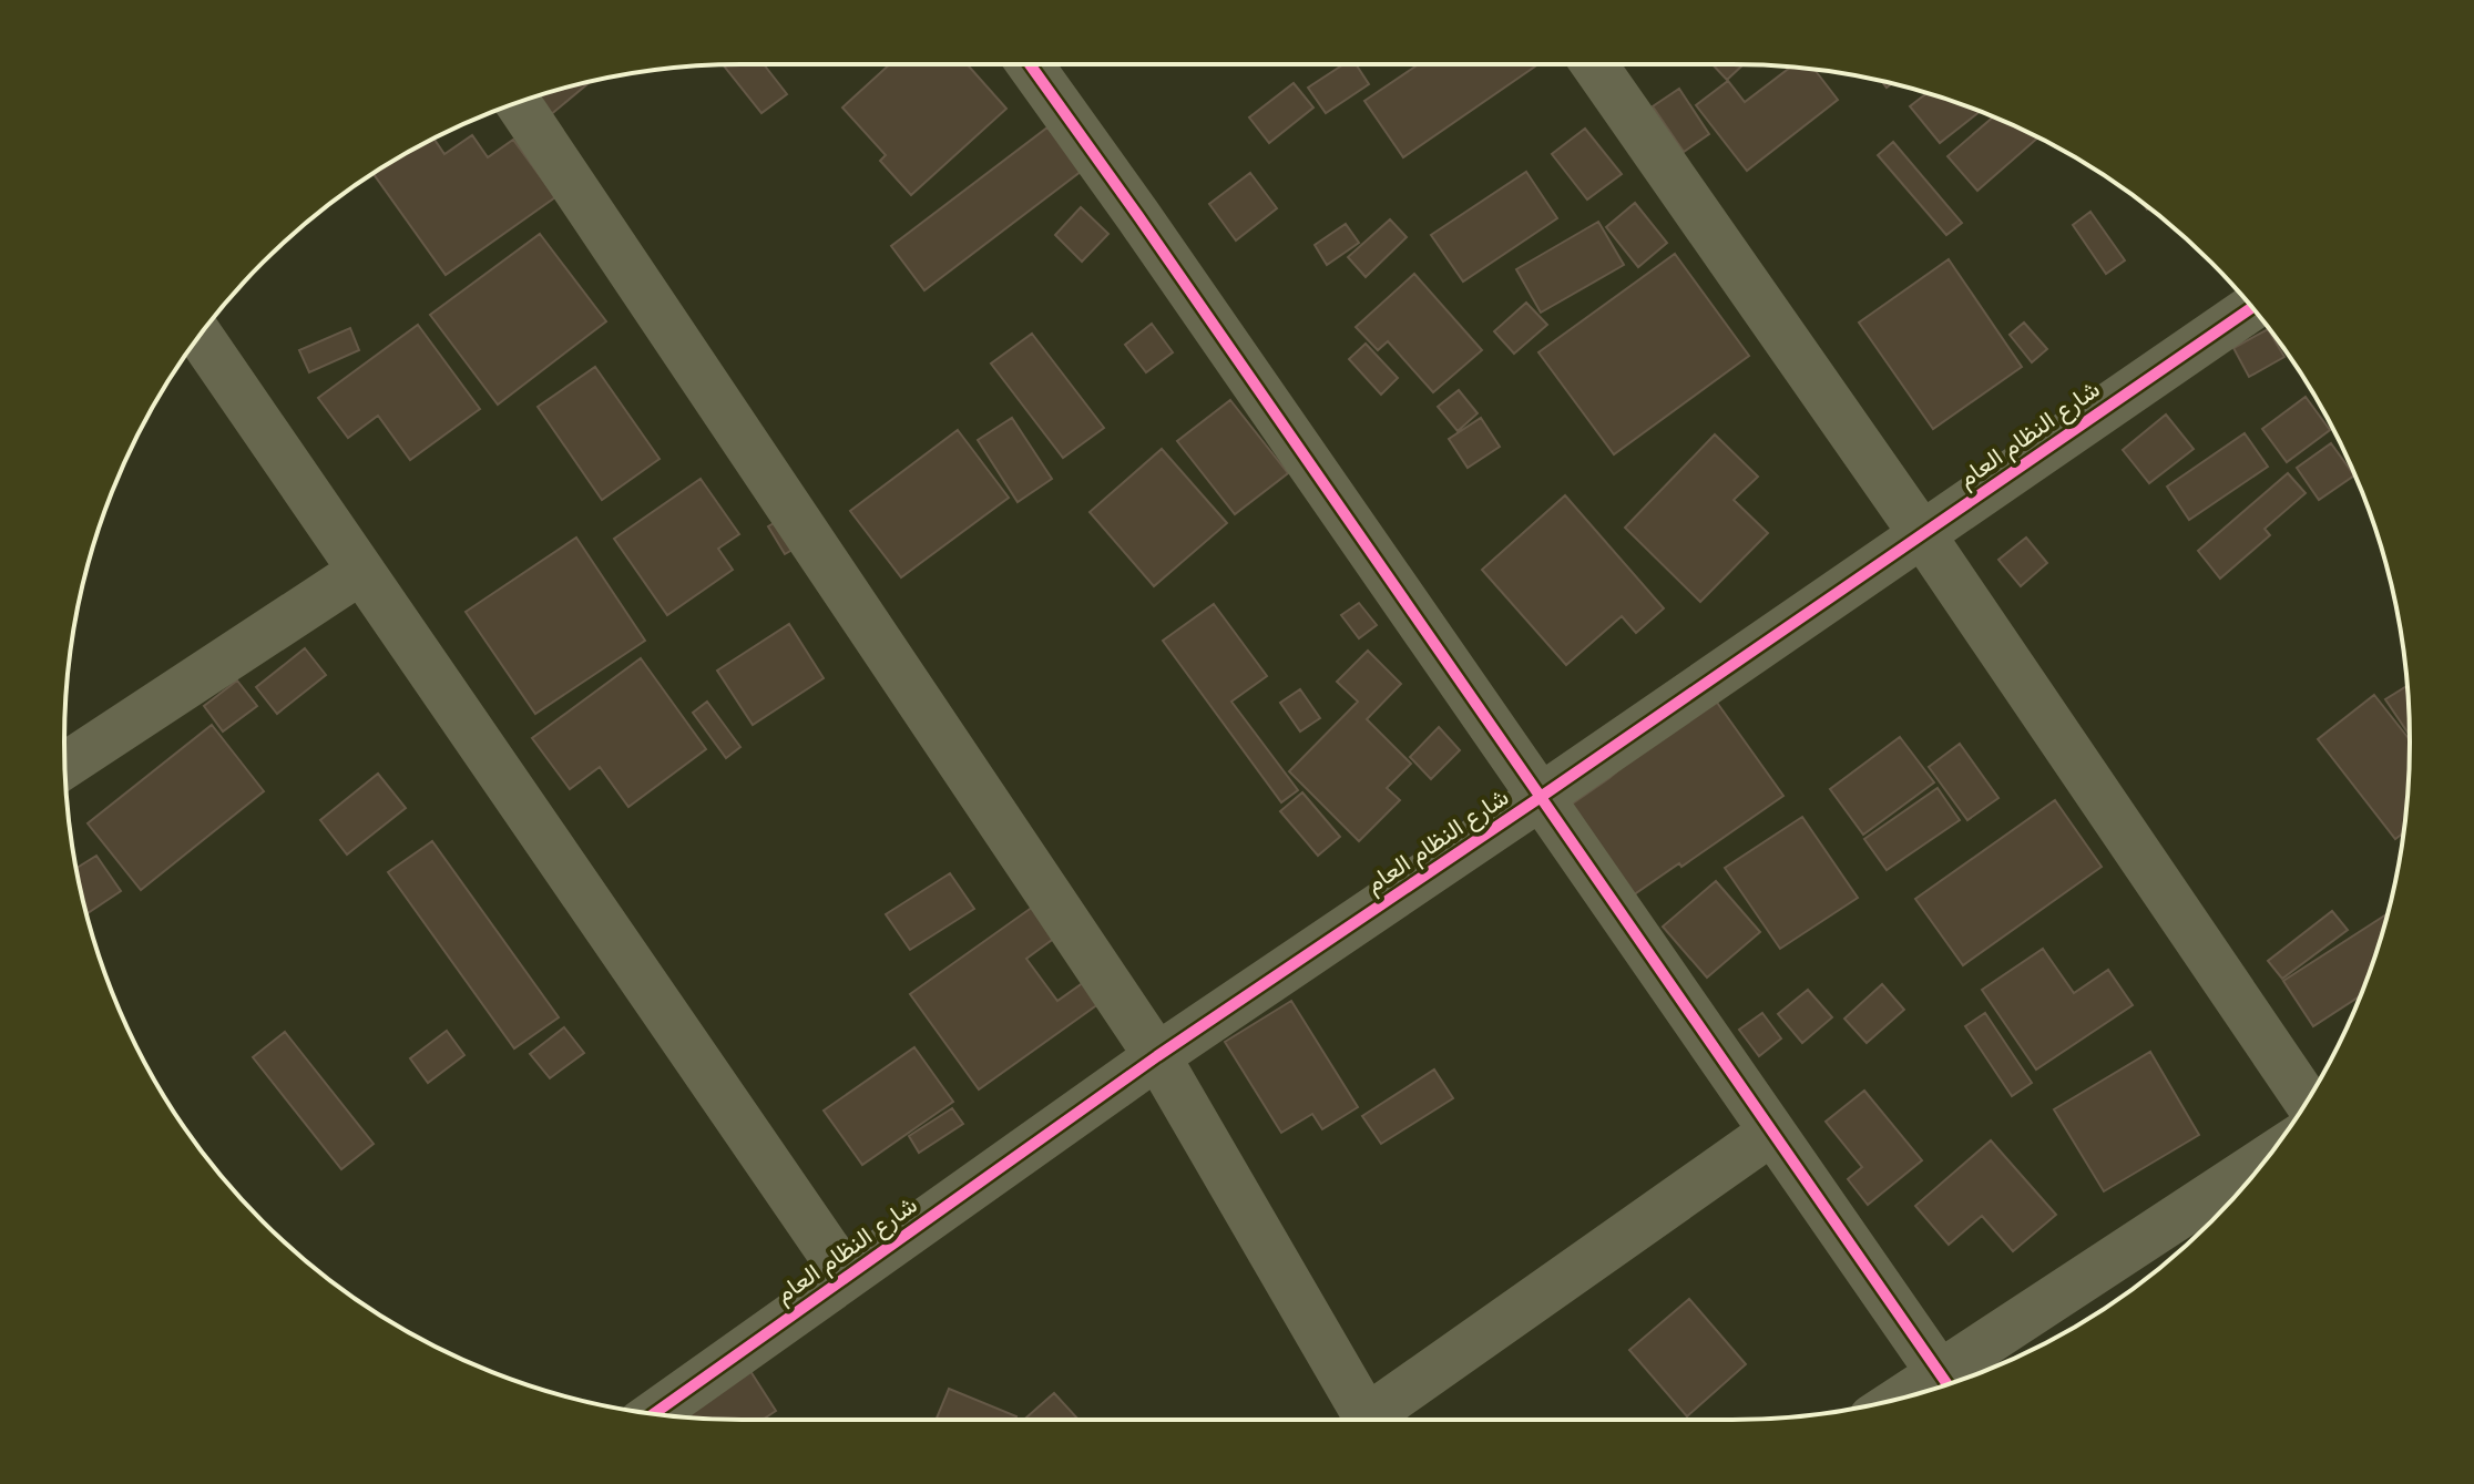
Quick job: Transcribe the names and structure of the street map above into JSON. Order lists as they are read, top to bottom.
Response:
{
  "streets": {
    "street": ["شارع النظام العام"]
  }
}
